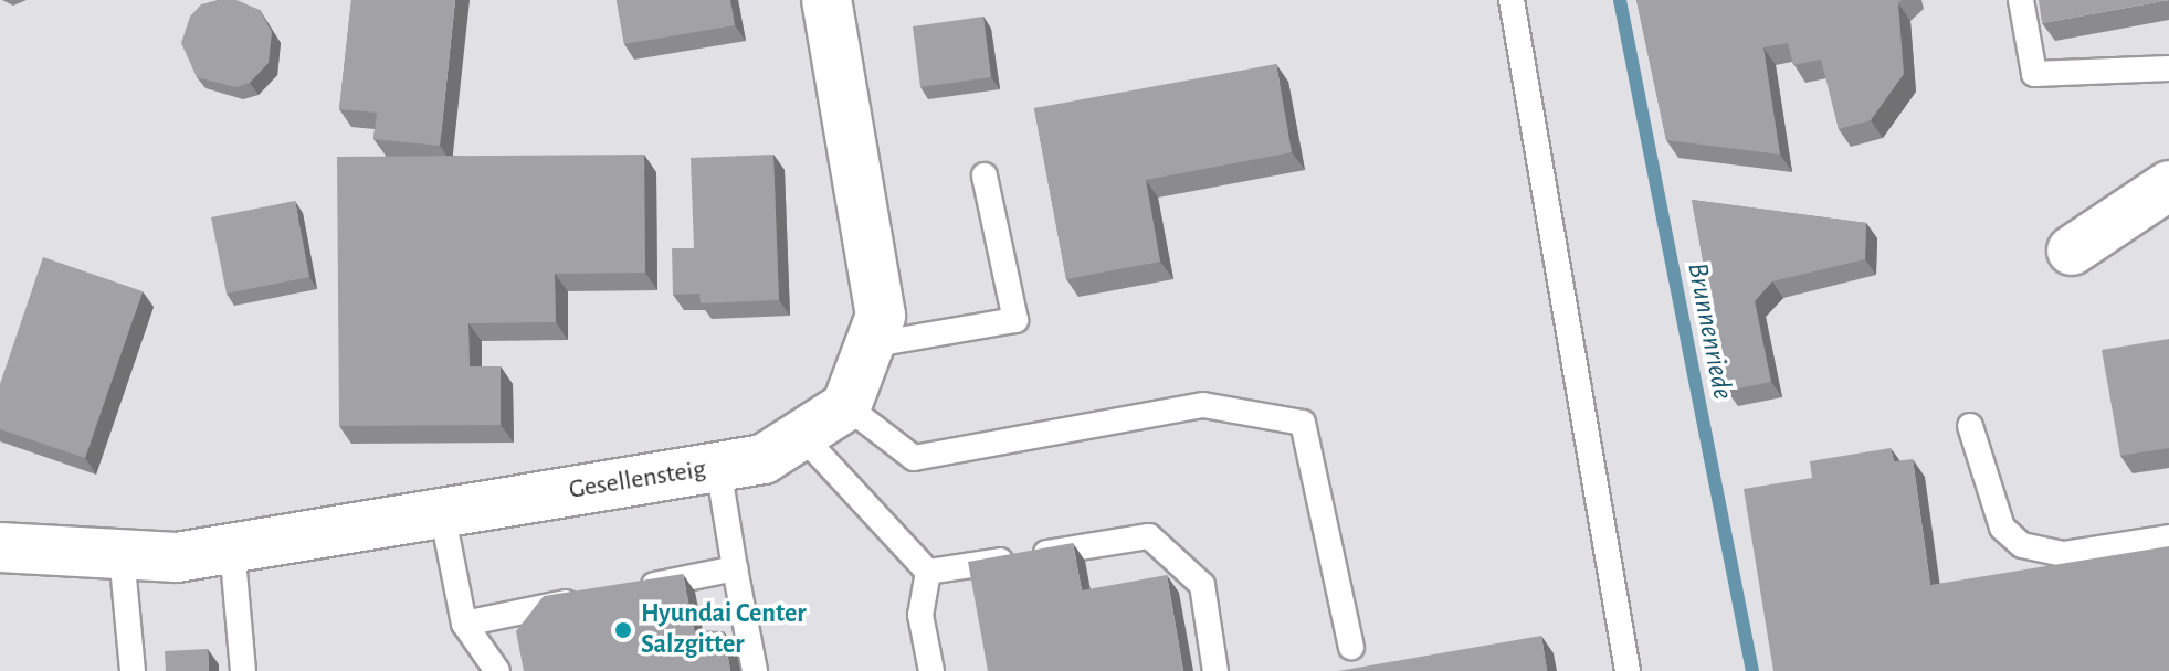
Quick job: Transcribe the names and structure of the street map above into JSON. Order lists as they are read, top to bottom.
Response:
{
  "streets": {
    "street": ["Gesellensteig"]
  },
  "water": ["Brunnenriede"],
  "places": ["Hyundai Center Salzgitter"]
}
